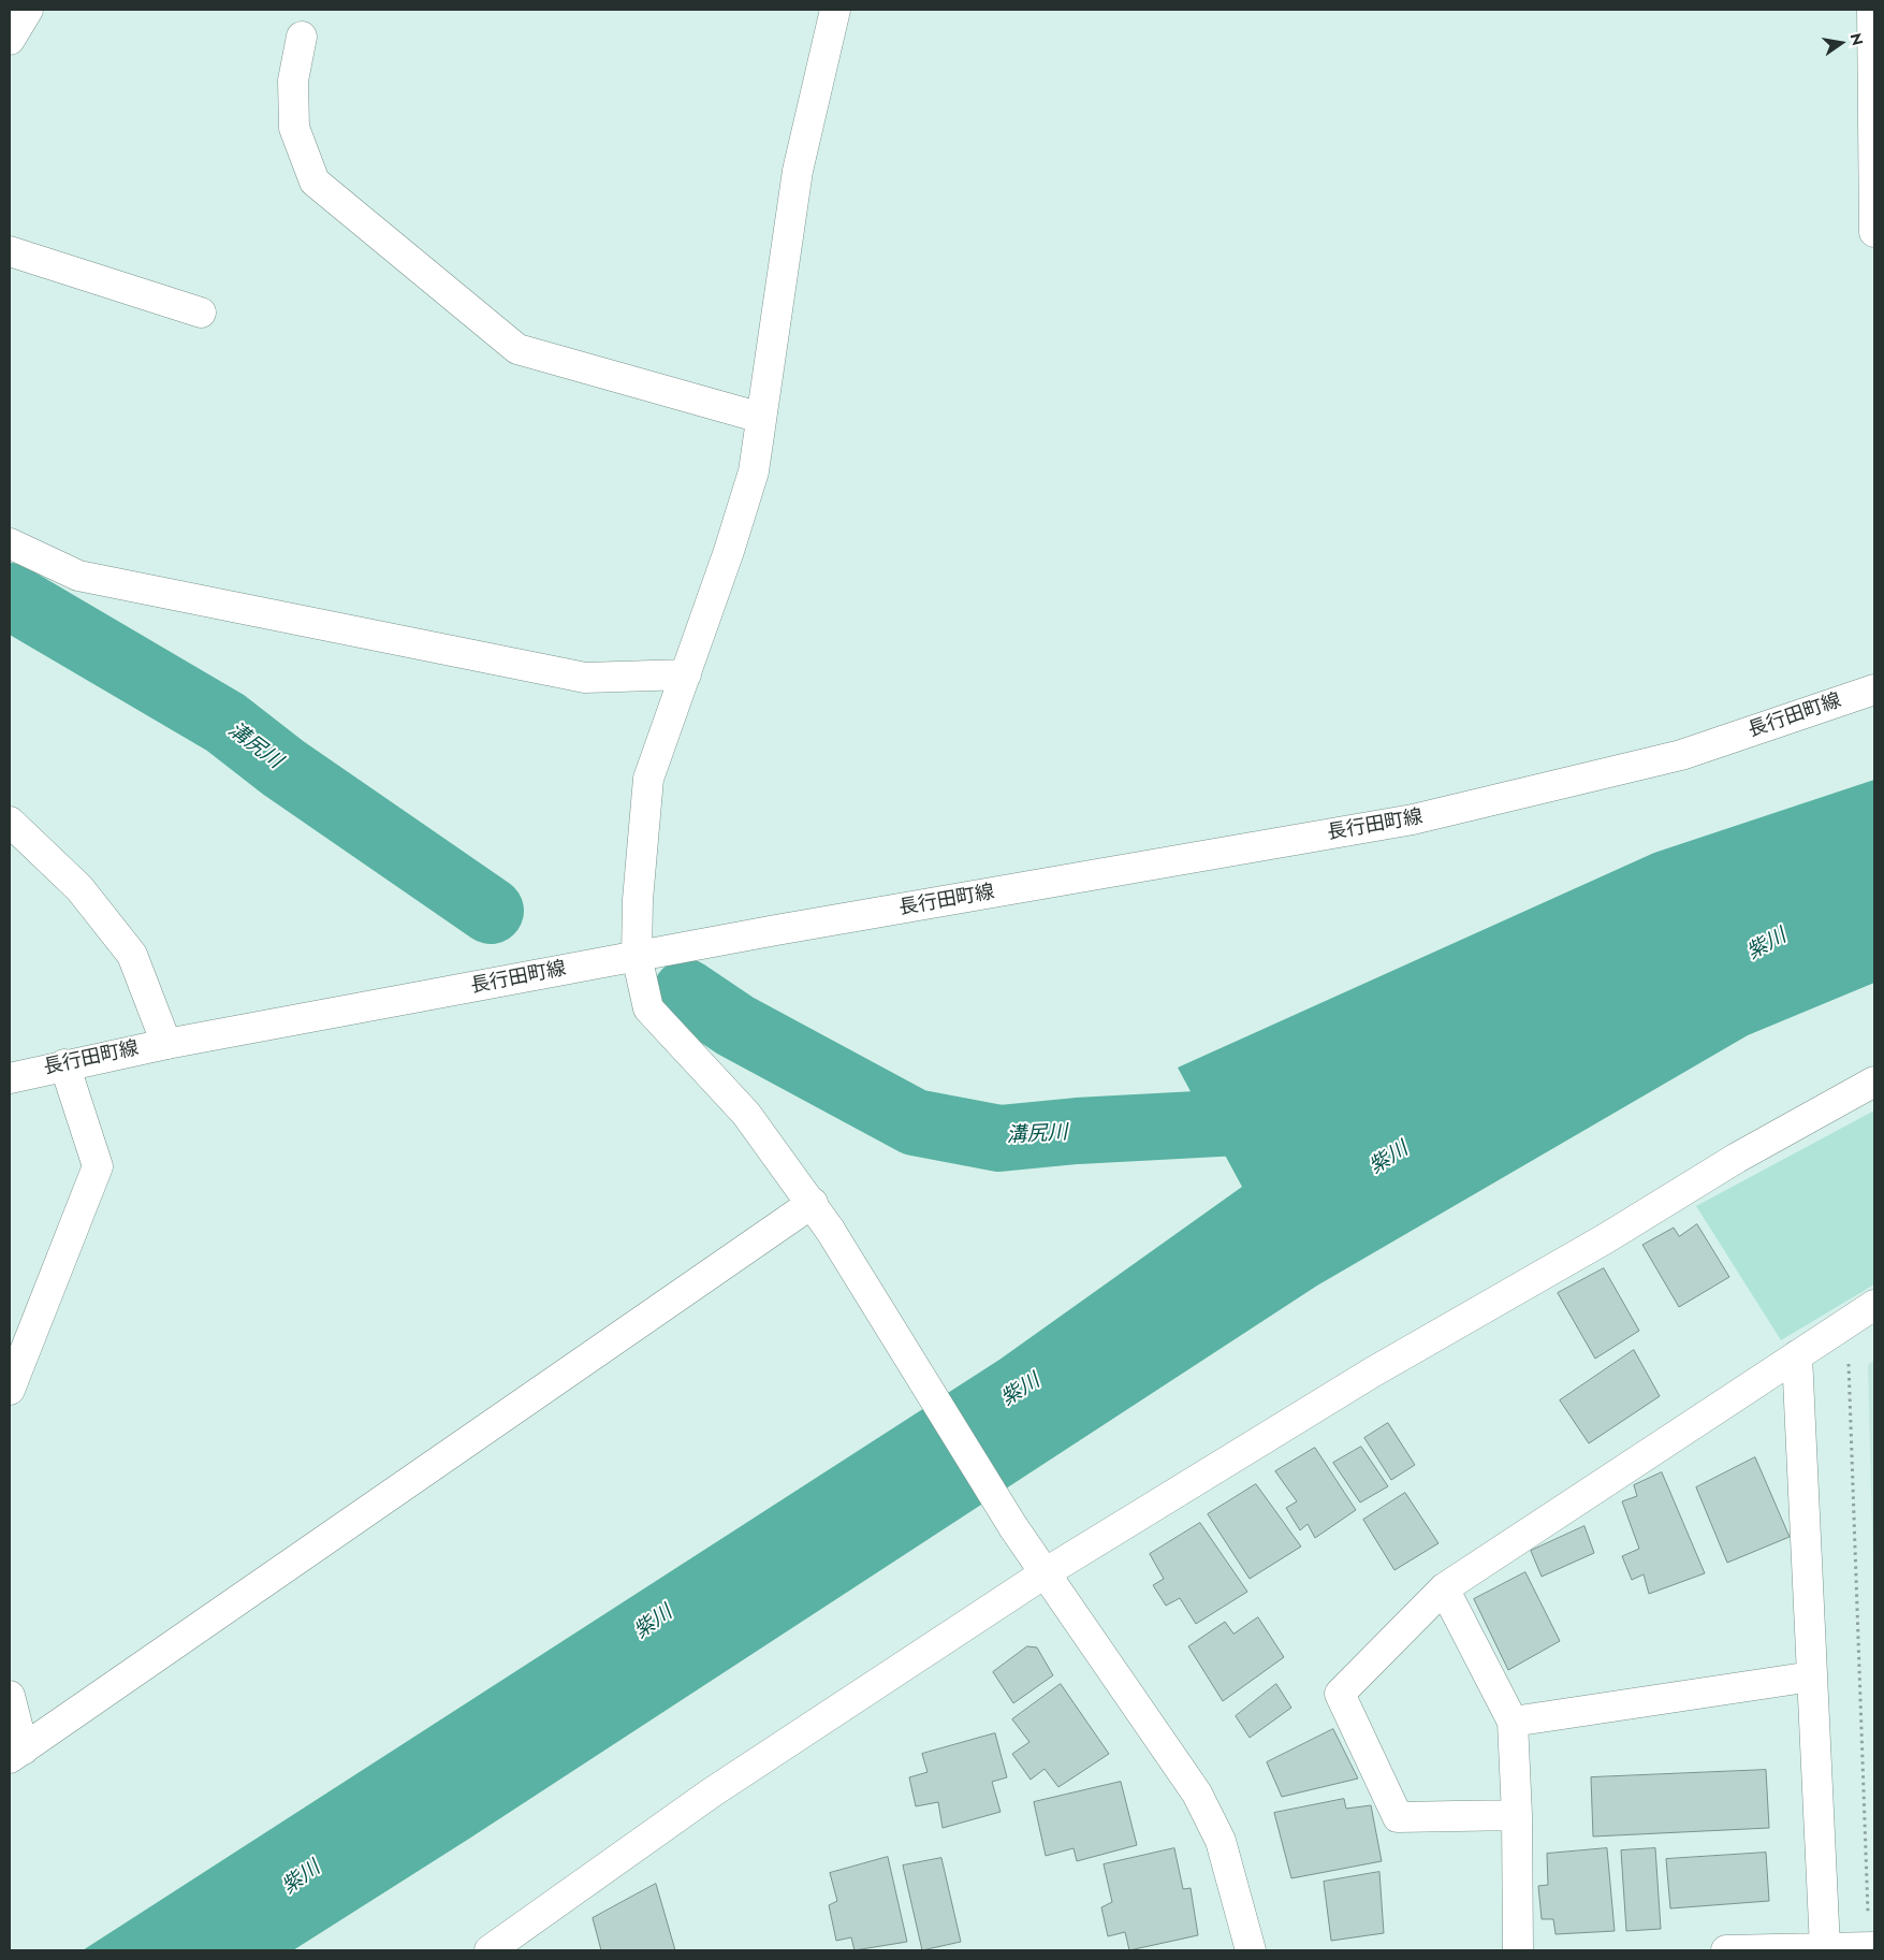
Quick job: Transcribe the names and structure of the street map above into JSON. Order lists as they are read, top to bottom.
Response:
{
  "streets": {
    "street": ["長行田町線"]
  },
  "water": ["溝尻川", "紫川"],
  "north": "right"
}
